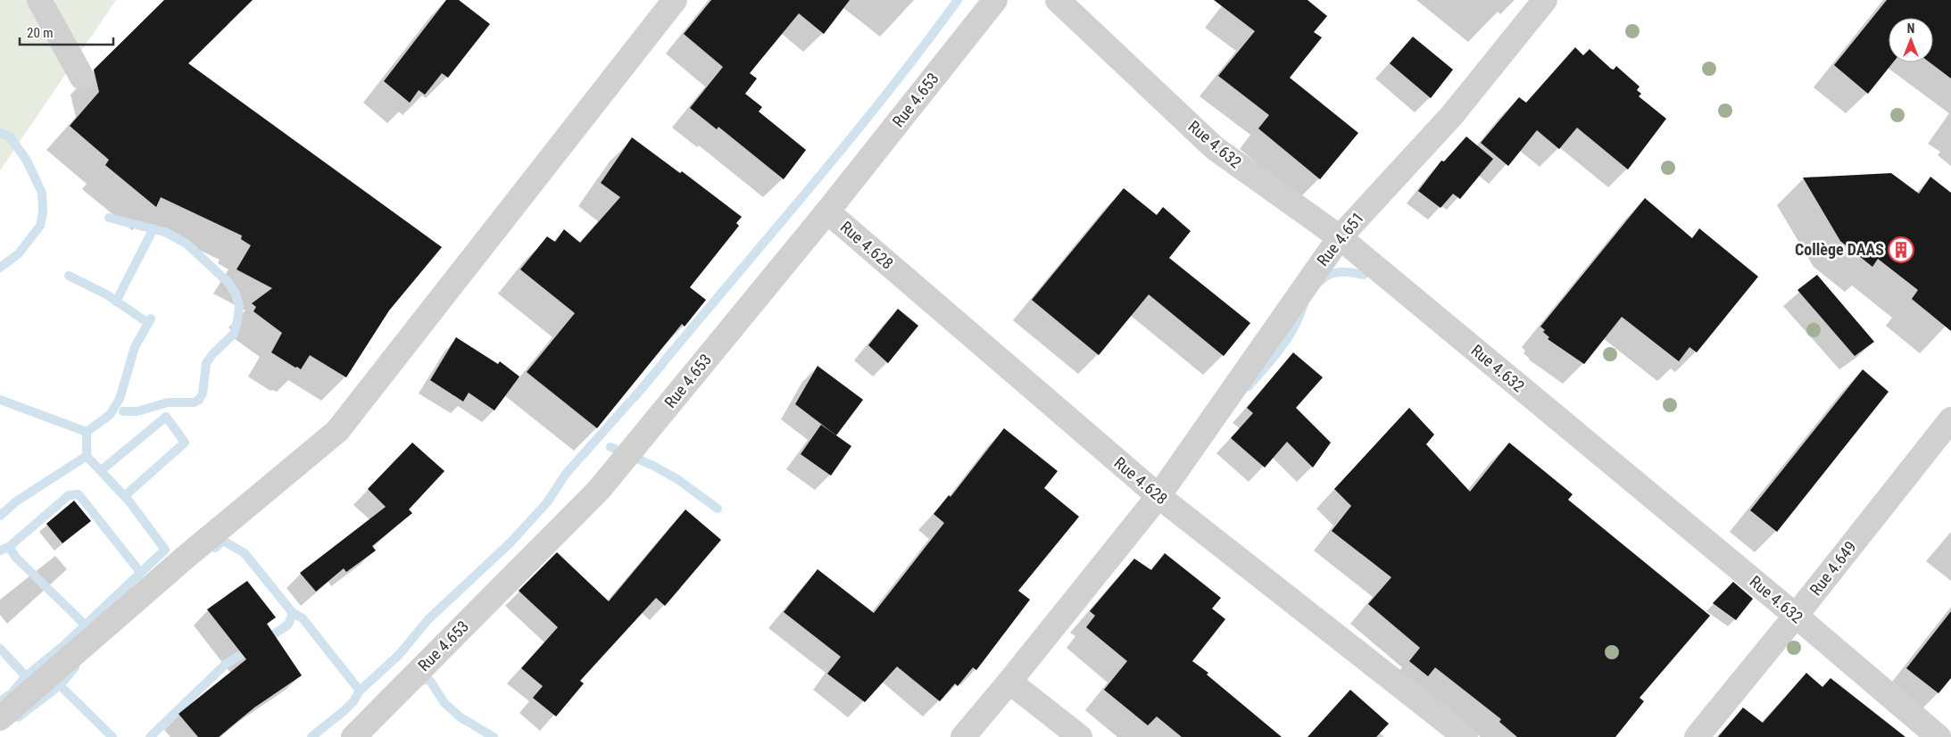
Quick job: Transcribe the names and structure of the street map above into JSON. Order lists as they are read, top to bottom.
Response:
{
  "streets": {
    "street": [
      "Rue 4.653",
      "Rue 4.632",
      "Rue 4.651",
      "Rue 4.628",
      "Rue 4.649"
    ]
  },
  "crossings": [
    ["Rue 4.653", "Rue 4.628"],
    ["Rue 4.632", "Rue 4.651"],
    ["Rue 4.632", "Rue 4.649"],
    ["Rue 4.651", "Rue 4.628"]
  ],
  "places": {
    "building": ["Collège DAAS"]
  },
  "scale_bar": "20 m",
  "north": "top"
}
